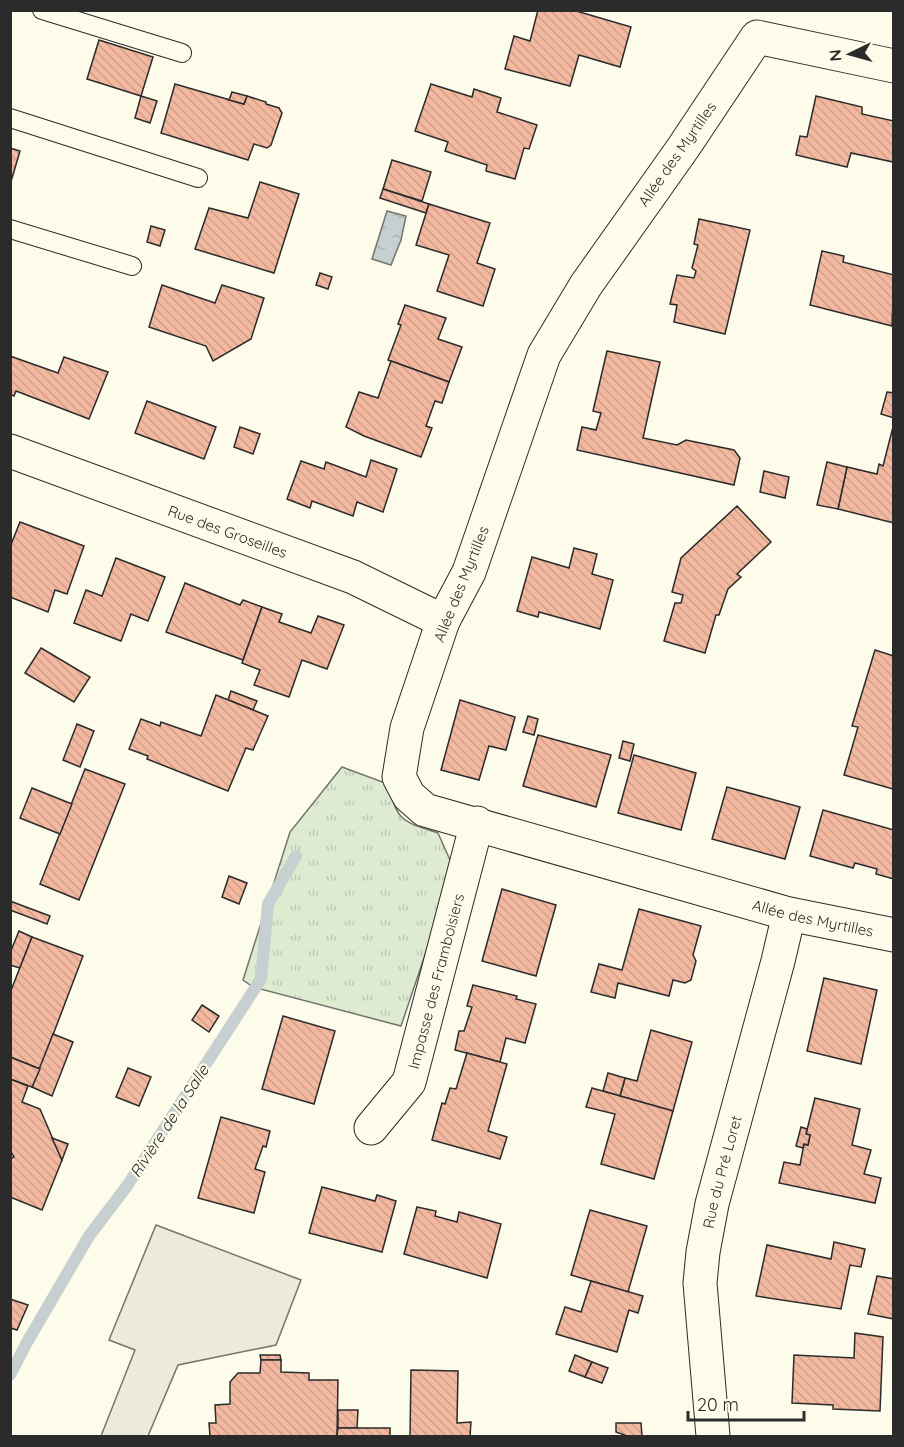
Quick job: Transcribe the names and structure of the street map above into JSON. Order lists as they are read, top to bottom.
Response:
{
  "streets": {
    "street": [
      "Allée des Myrtilles",
      "Rue des Groseilles",
      "Impasse des Framboisiers",
      "Rue du Pré Loret"
    ]
  },
  "crossings": [
    ["Allée des Myrtilles", "Rue des Groseilles"],
    ["Allée des Myrtilles", "Impasse des Framboisiers"],
    ["Allée des Myrtilles", "Rue du Pré Loret"]
  ],
  "water": ["Rivière de la Salle"],
  "scale_bar": "20 m",
  "north": "left"
}
